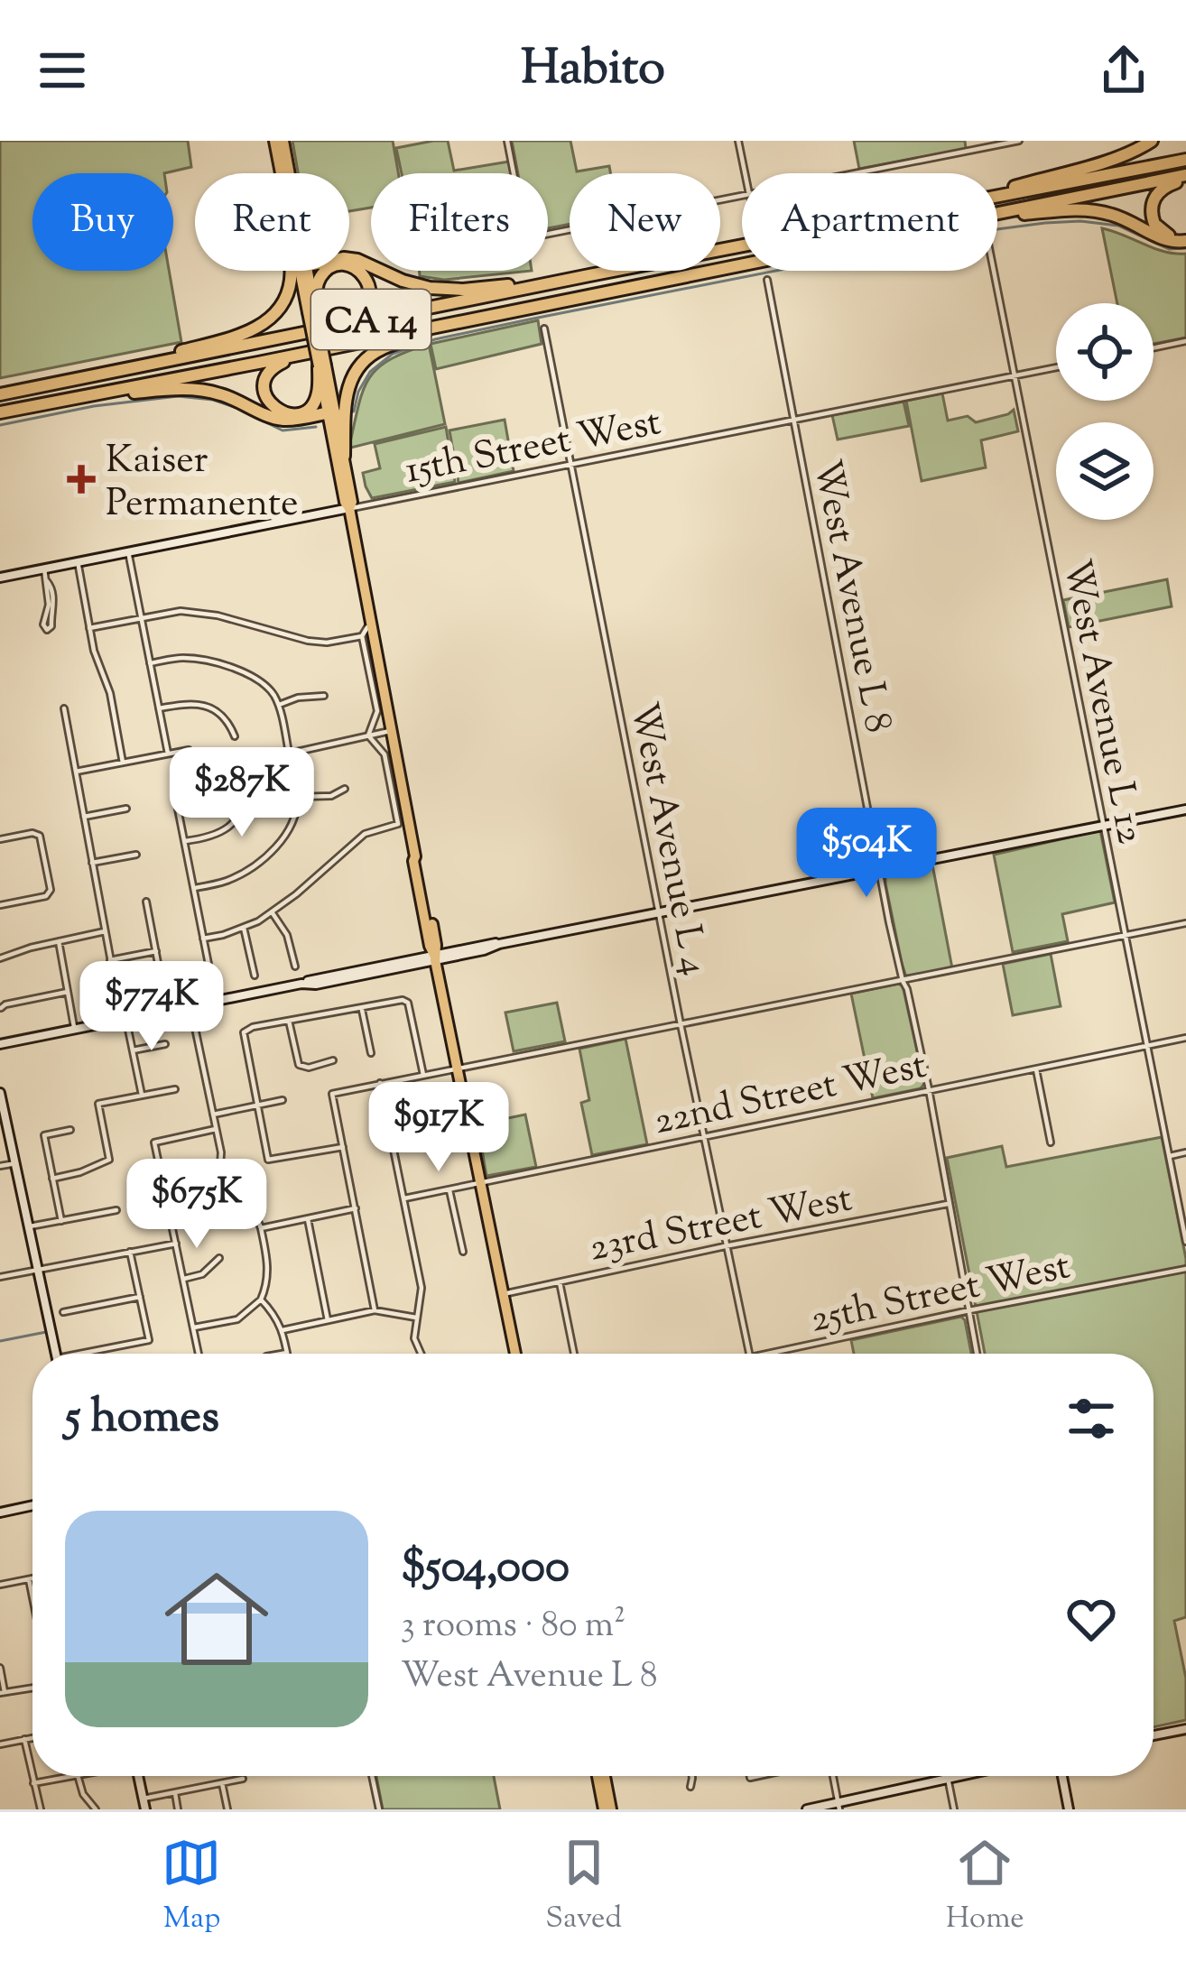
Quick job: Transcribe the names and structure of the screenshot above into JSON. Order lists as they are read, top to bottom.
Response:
{
  "streets": {
    "highway": ["CA 14"],
    "main road": ["15th Street West"],
    "street": [
      "West Avenue L 8",
      "West Avenue L 12",
      "West Avenue L 4",
      "22nd Street West",
      "23rd Street West",
      "25th Street West"
    ]
  },
  "crossings": [
    ["15th Street West", "West Avenue L 8"],
    ["15th Street West", "West Avenue L 12"],
    ["15th Street West", "West Avenue L 4"],
    ["West Avenue L 8", "22nd Street West"],
    ["West Avenue L 8", "23rd Street West"],
    ["West Avenue L 8", "25th Street West"],
    ["West Avenue L 12", "22nd Street West"],
    ["West Avenue L 4", "22nd Street West"],
    ["West Avenue L 4", "23rd Street West"]
  ],
  "places": {
    "health": ["Kaiser Permanente"]
  },
  "page": {
    "header": "Habito",
    "chip": [
      "Buy",
      "Rent",
      "Filters",
      "New",
      "Apartment"
    ],
    "price": [
      "$287K",
      "$504K",
      "$774K",
      "$917K",
      "$675K"
    ],
    "heading": "5 homes",
    "list": [
      {
        "name": "$504,000",
        "note": "3 rooms · 80 m² · West Avenue L 8"
      }
    ],
    "tabs": ["Map", "Saved", "Home"]
  }
}
